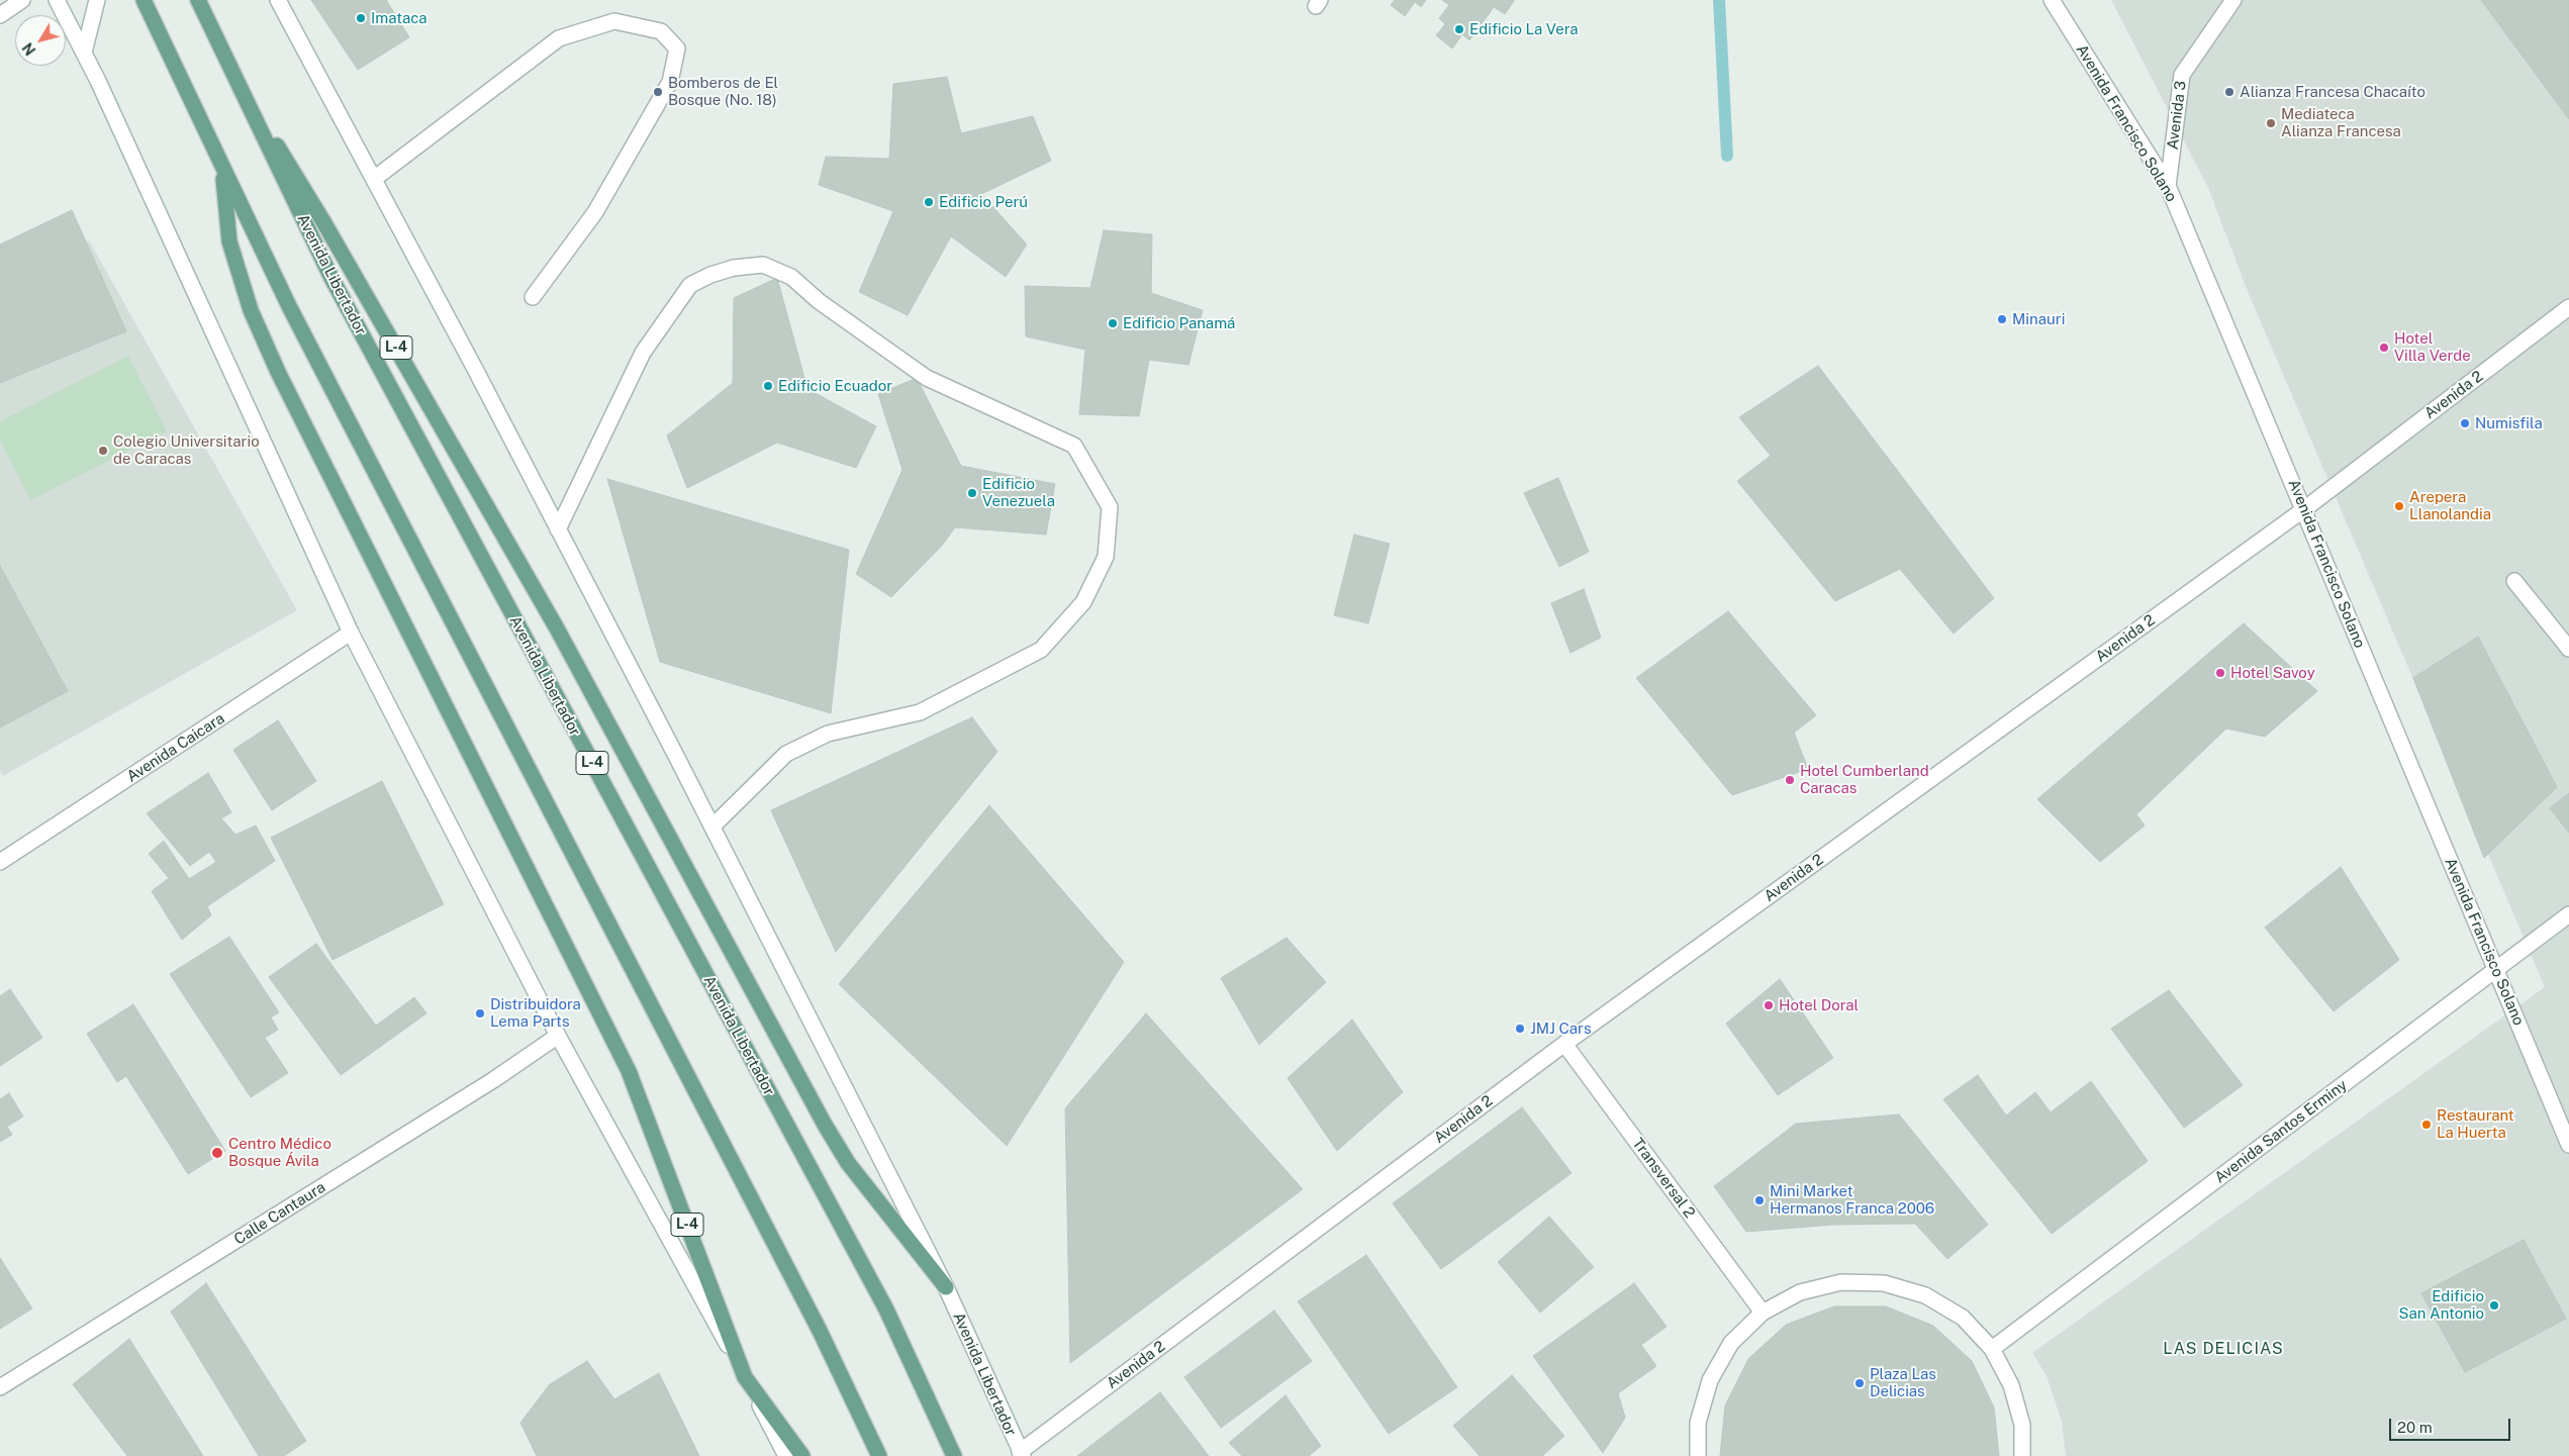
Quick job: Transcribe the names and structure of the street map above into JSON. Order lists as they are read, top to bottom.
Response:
{
  "streets": {
    "main road": ["Avenida Libertador", "L-4"],
    "street": [
      "Avenida 3",
      "Avenida Francisco Solano",
      "Avenida 2",
      "Avenida Caicara",
      "Avenida Santos Erminy",
      "Transversal 2",
      "Calle Cantaura"
    ]
  },
  "crossings": [
    ["Avenida 3", "Avenida Francisco Solano"],
    ["Avenida Francisco Solano", "Avenida 2"],
    ["Avenida Francisco Solano", "Avenida Santos Erminy"],
    ["Avenida Libertador", "L-4"],
    ["Avenida Libertador", "Avenida 2"],
    ["L-4", "Avenida Caicara"],
    ["L-4", "Calle Cantaura"],
    ["Avenida 2", "Transversal 2"]
  ],
  "districts": ["LAS DELICIAS"],
  "places": [
    "Imataca",
    "Edificio La Vera",
    "Bomberos de El Bosque (No. 18)",
    "Alianza Francesa Chacaíto",
    "Mediateca Alianza Francesa",
    "Edificio Perú",
    "Minauri",
    "Edificio Panamá",
    "Hotel Villa Verde",
    "Edificio Ecuador",
    "Numisfila",
    "Colegio Universitario de Caracas",
    "Edificio Venezuela",
    "Arepera Llanolandia",
    "Hotel Savoy",
    "Hotel Cumberland Caracas",
    "Hotel Doral",
    "Distribuidora Lema Parts",
    "JMJ Cars",
    "Restaurant La Huerta",
    "Centro Médico Bosque Ávila",
    "Mini Market Hermanos Franca 2006",
    "Edificio San Antonio",
    "Plaza Las Delicias"
  ],
  "scale_bar": "20 m",
  "north": "bottom left"
}
